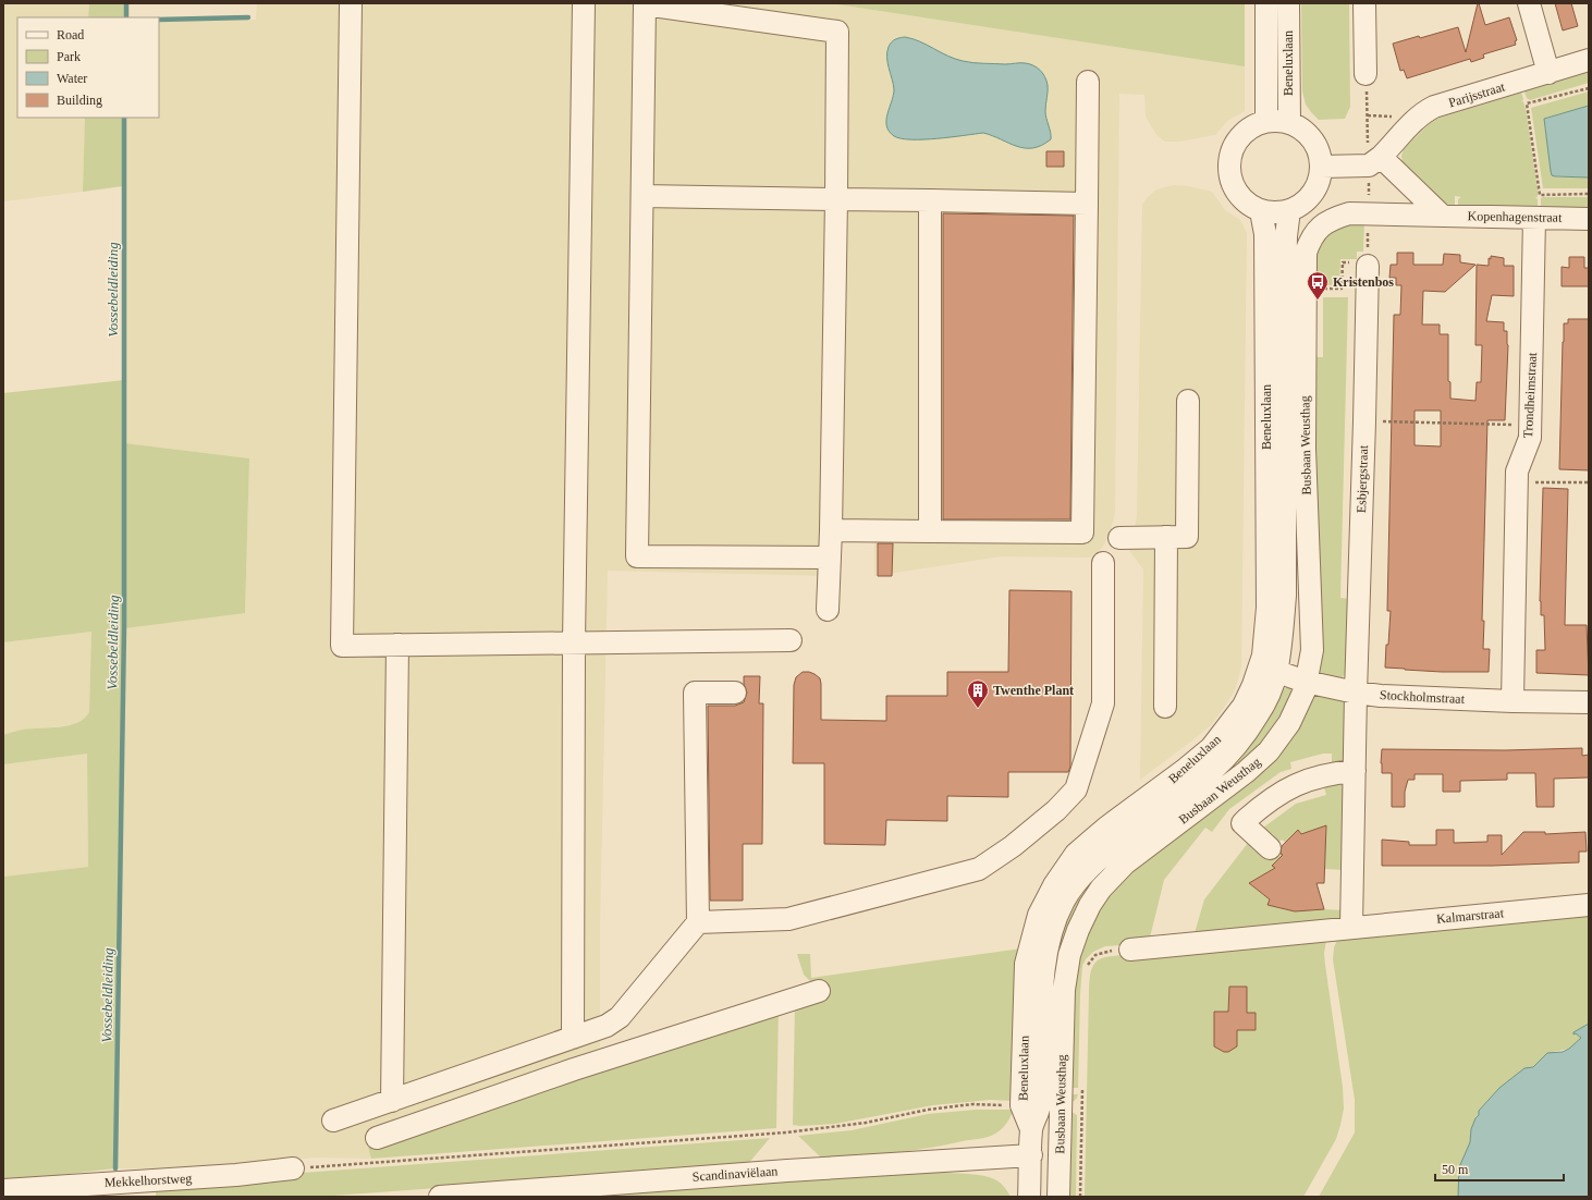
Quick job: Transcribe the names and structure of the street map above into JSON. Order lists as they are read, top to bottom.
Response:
{
  "streets": {
    "street": [
      "Beneluxlaan",
      "Parijsstraat",
      "Kopenhagenstraat",
      "Trondheimstraat",
      "Busbaan Weusthag",
      "Esbjergstraat",
      "Stockholmstraat",
      "Kalmarstraat",
      "Scandinaviëlaan",
      "Mekkelhorstweg"
    ]
  },
  "crossings": [
    ["Beneluxlaan", "Stockholmstraat"],
    ["Beneluxlaan", "Scandinaviëlaan"],
    ["Kopenhagenstraat", "Trondheimstraat"],
    ["Kopenhagenstraat", "Busbaan Weusthag"],
    ["Trondheimstraat", "Stockholmstraat"],
    ["Busbaan Weusthag", "Stockholmstraat"],
    ["Esbjergstraat", "Stockholmstraat"]
  ],
  "water": ["Vossebeldleiding"],
  "places": {
    "bus stop": ["Kristenbos"],
    "building": ["Twenthe Plant"]
  },
  "legend": [
    "Road",
    "Park",
    "Water",
    "Building"
  ],
  "scale_bar": "50 m"
}
